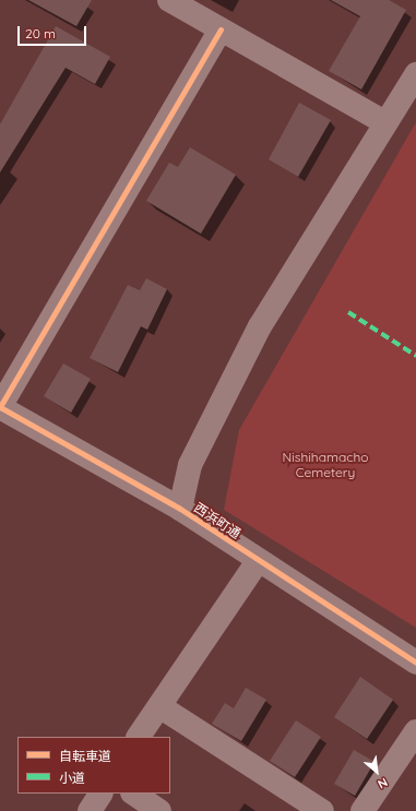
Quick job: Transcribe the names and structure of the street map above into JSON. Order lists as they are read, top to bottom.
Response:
{
  "streets": {
    "street": ["西浜町通"]
  },
  "parks": ["Nishihamacho Cemetery"],
  "legend": ["自転車道", "小道"],
  "scale_bar": "20 m",
  "north": "bottom right"
}
